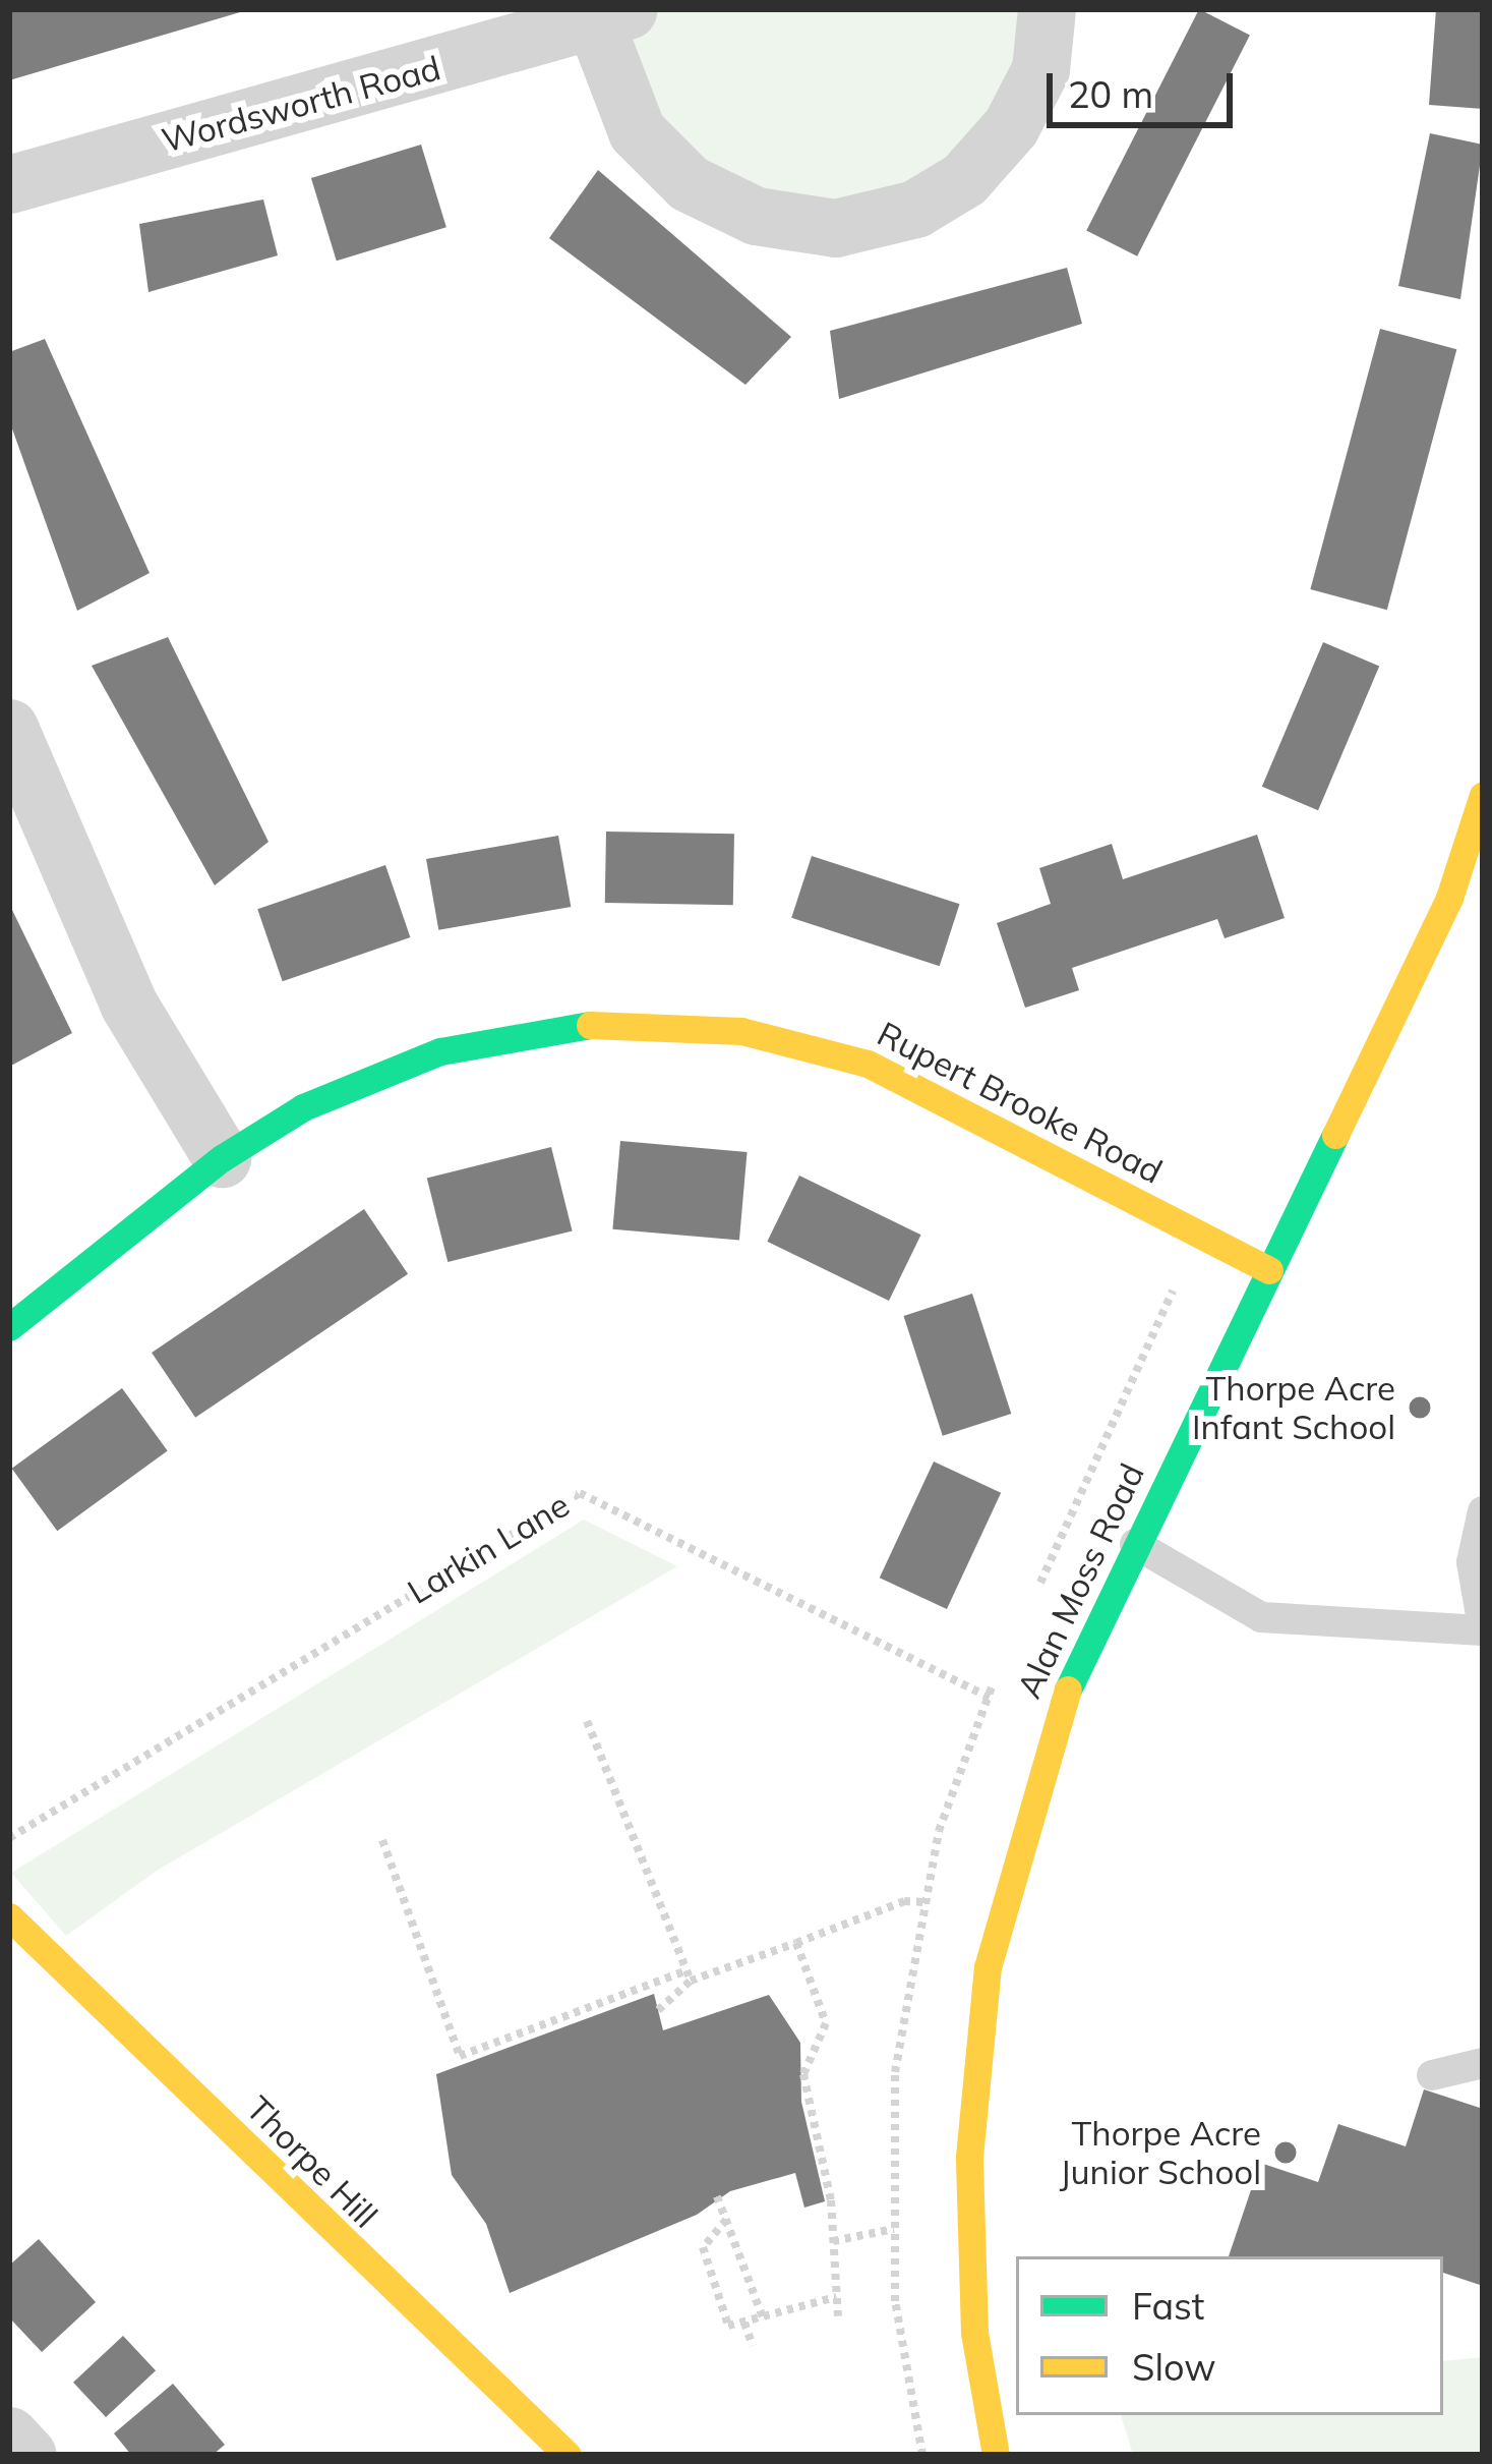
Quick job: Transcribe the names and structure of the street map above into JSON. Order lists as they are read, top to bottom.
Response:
{
  "streets": {
    "street": [
      "Wordsworth Road",
      "Rupert Brooke Road",
      "Alan Moss Road",
      "Thorpe Hill"
    ],
    "path": ["Larkin Lane"]
  },
  "crossings": [
    ["Rupert Brooke Road", "Alan Moss Road"],
    ["Larkin Lane", "Alan Moss Road"]
  ],
  "places": ["Thorpe Acre Infant School", "Thorpe Acre Junior School"],
  "legend": ["Fast", "Slow"],
  "scale_bar": "20 m"
}
